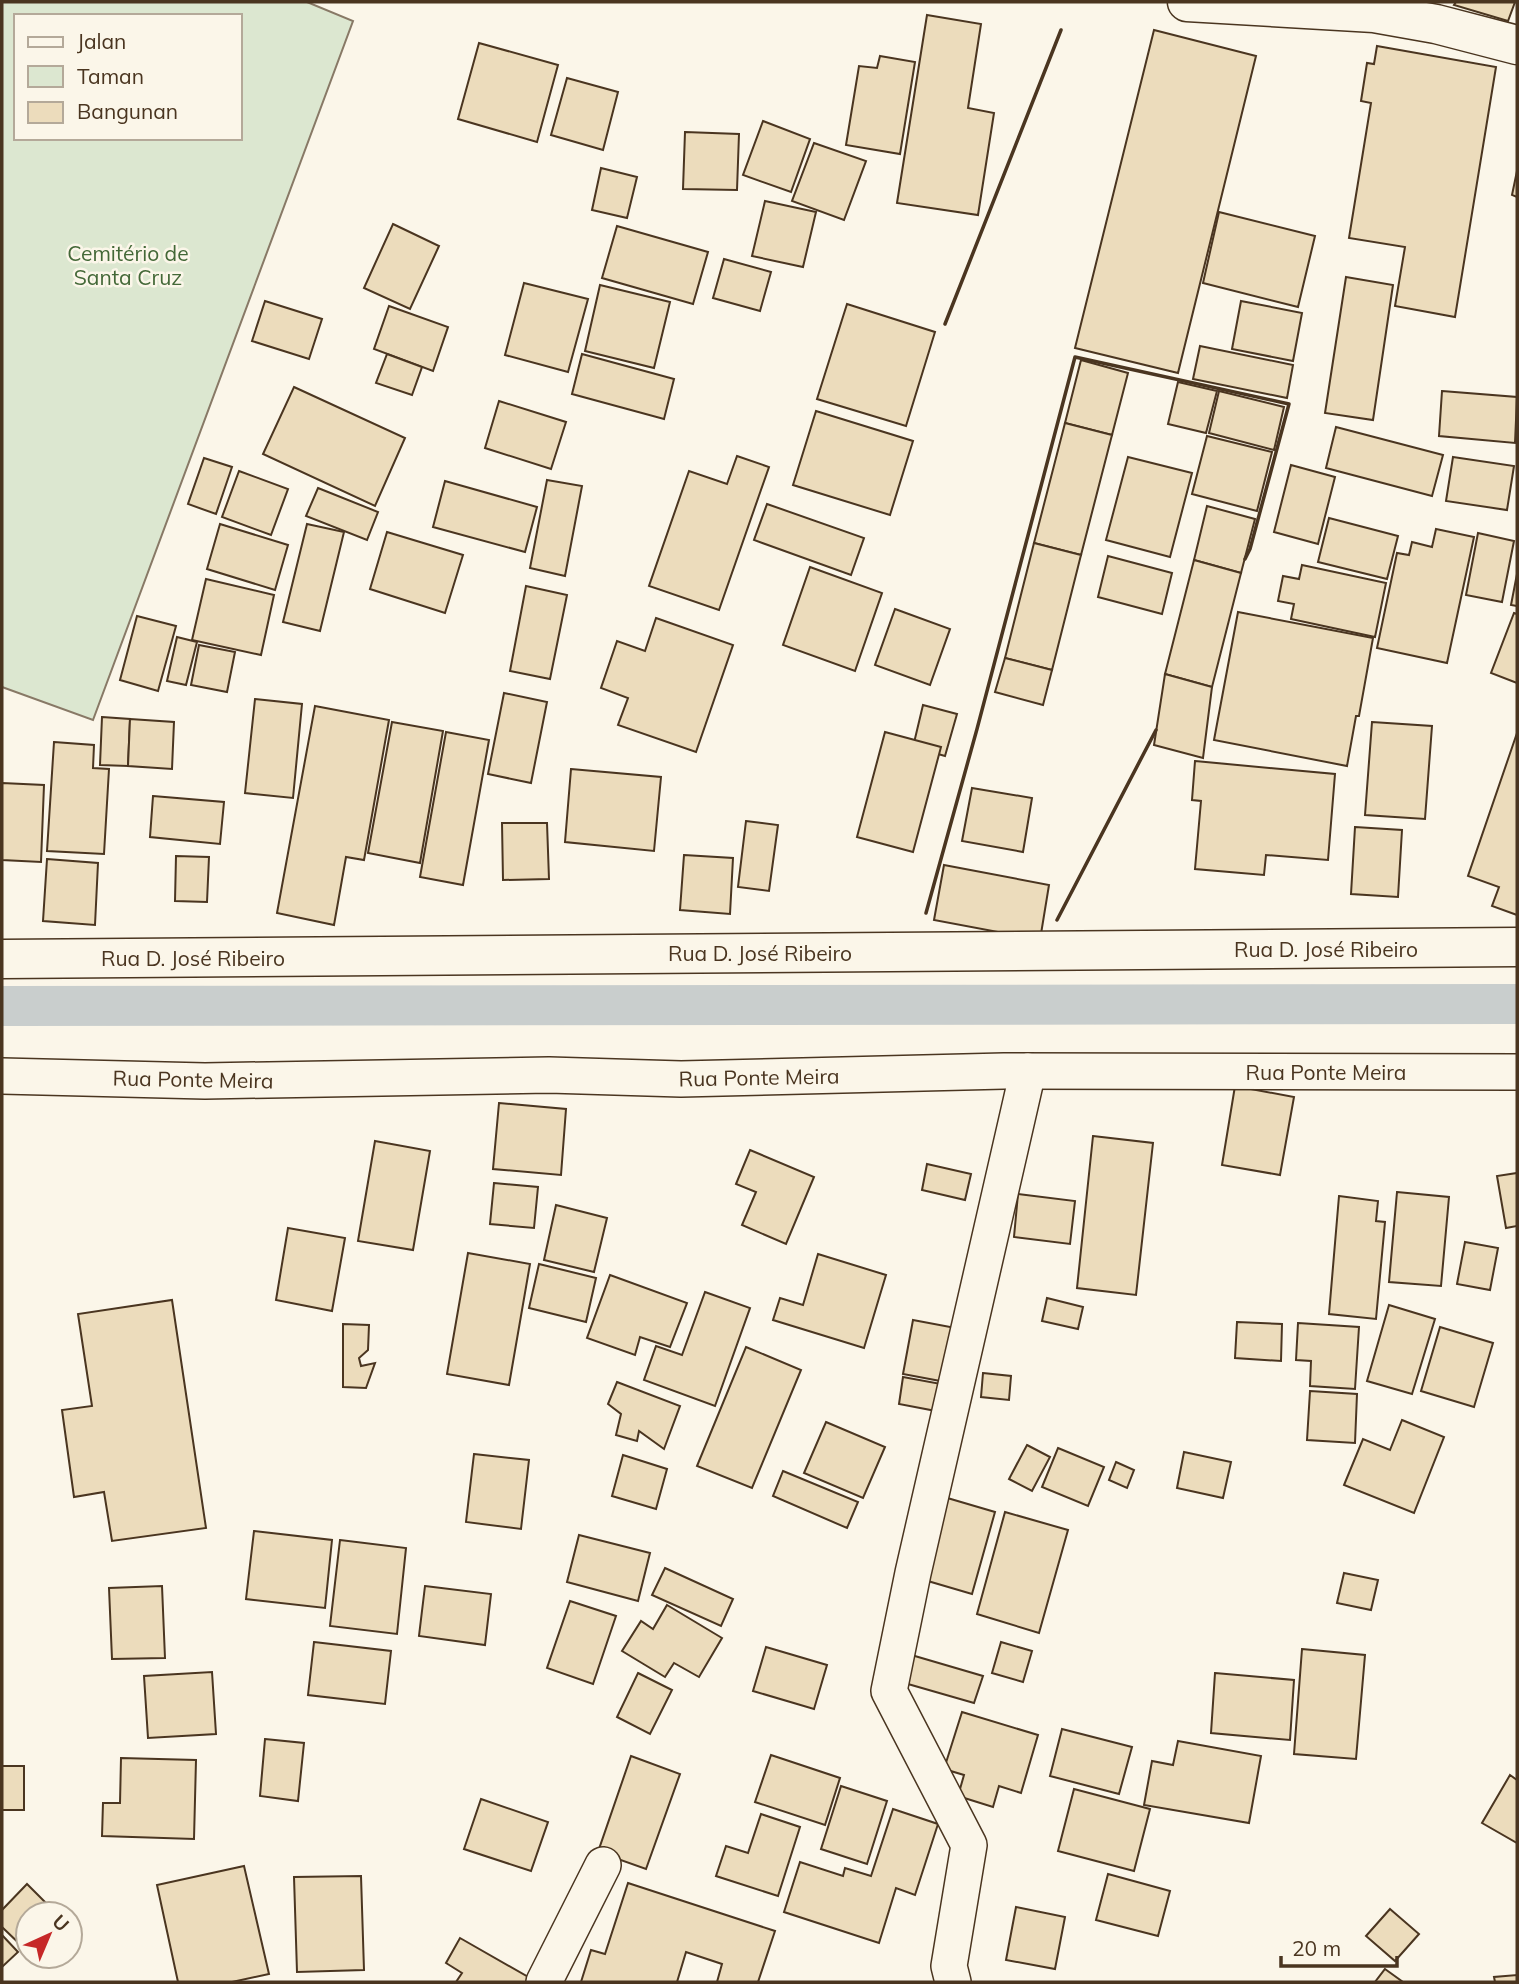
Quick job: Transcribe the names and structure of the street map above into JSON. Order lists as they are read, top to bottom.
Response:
{
  "streets": {
    "street": ["Rua D. José Ribeiro", "Rua Ponte Meira"]
  },
  "parks": ["Cemitério de Santa Cruz"],
  "legend": ["Jalan", "Taman", "Bangunan"],
  "scale_bar": "20 m",
  "north": "top right"
}
